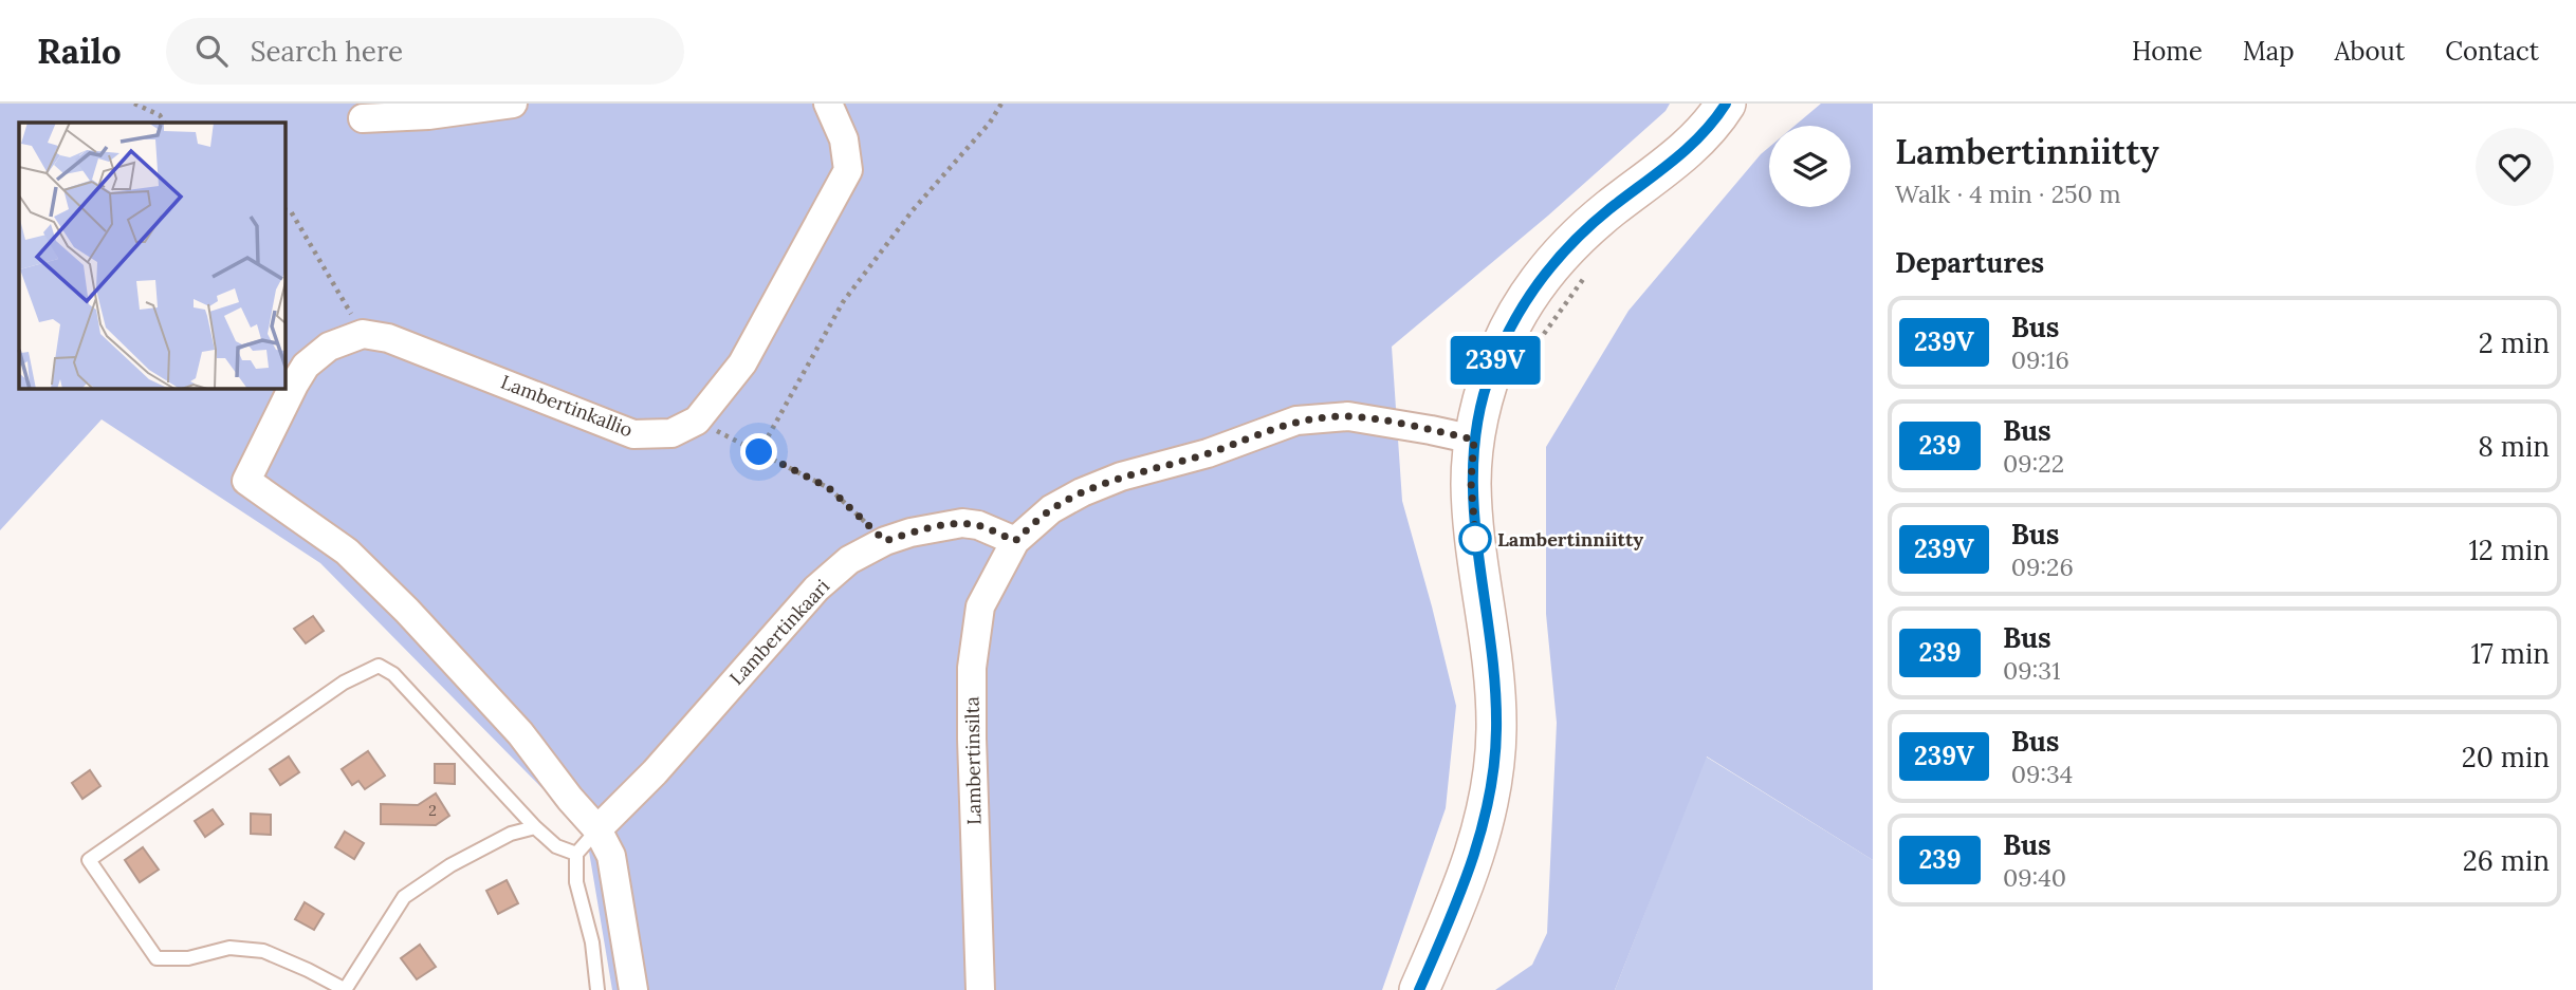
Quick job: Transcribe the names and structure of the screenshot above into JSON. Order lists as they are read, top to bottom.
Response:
{
  "streets": {
    "street": ["Lambertinkallio", "Lambertinkaari", "Lambertinsilta"]
  },
  "crossings": [
    ["Lambertinkaari", "Lambertinsilta"]
  ],
  "places": ["Lambertinniitty"],
  "lines": ["bus line 239V"],
  "house_numbers": ["2"],
  "page": {
    "header": "Railo",
    "search": "Search here",
    "nav": [
      "Home",
      "Map",
      "About",
      "Contact"
    ],
    "on_map": "239V",
    "heading": [
      ["Lambertinniitty", "Walk · 4 min · 250 m"],
      "Departures"
    ],
    "list": [
      {
        "mark": "239V",
        "name": "Bus",
        "note": "09:16",
        "value": "2 min"
      },
      {
        "mark": "239",
        "name": "Bus",
        "note": "09:22",
        "value": "8 min"
      },
      {
        "mark": "239V",
        "name": "Bus",
        "note": "09:26",
        "value": "12 min"
      },
      {
        "mark": "239",
        "name": "Bus",
        "note": "09:31",
        "value": "17 min"
      },
      {
        "mark": "239V",
        "name": "Bus",
        "note": "09:34",
        "value": "20 min"
      },
      {
        "mark": "239",
        "name": "Bus",
        "note": "09:40",
        "value": "26 min"
      }
    ]
  }
}
